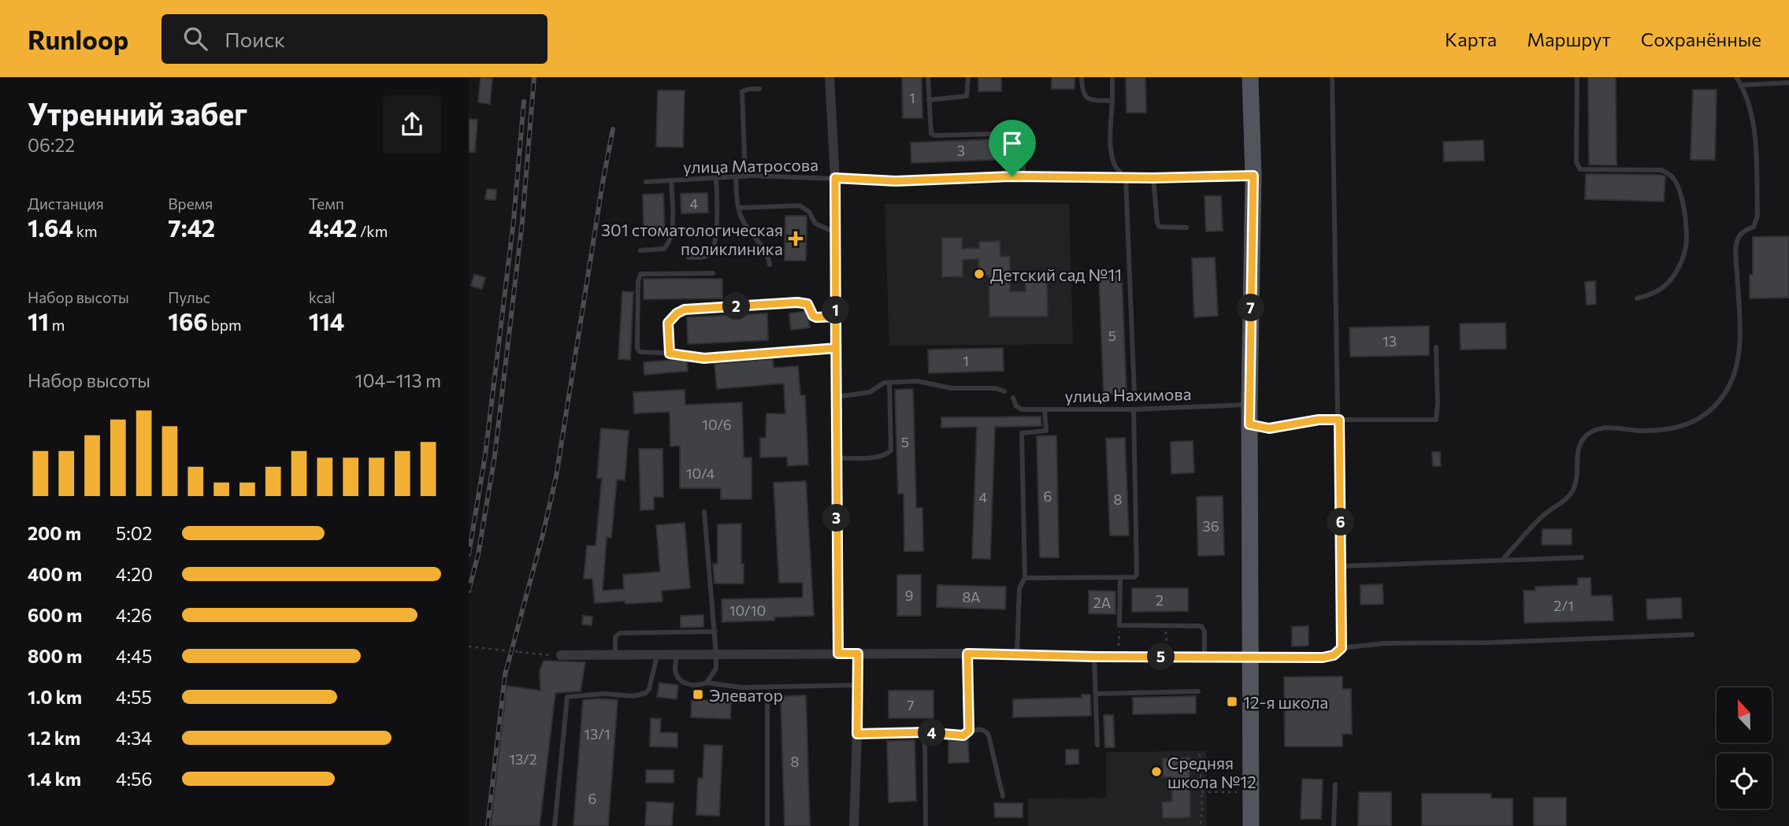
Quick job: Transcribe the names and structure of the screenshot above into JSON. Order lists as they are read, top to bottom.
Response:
{
  "streets": {
    "lane": ["улица Матросова", "улица Нахимова"]
  },
  "places": {
    "health": ["301 стоматологическая поликлиника"],
    "other": ["Детский сад №11", "Средняя школа №12"],
    "transit": ["Элеватор", "12-я школа"]
  },
  "house_numbers": [
    "1",
    "3",
    "4",
    "5",
    "13",
    "1",
    "10/6",
    "5",
    "10/4",
    "6",
    "4",
    "8",
    "36",
    "9",
    "8А",
    "2",
    "2А",
    "2/1",
    "10/10",
    "7",
    "13/1",
    "13/2",
    "8",
    "6"
  ],
  "north": "top",
  "page": {
    "header": "Runloop",
    "search": "Поиск",
    "nav": ["Карта", "Маршрут", "Сохранённые"],
    "heading": ["Утренний забег", "06:22"],
    "stats": [
      ["Дистанция", "1.64 km"],
      ["Время", "7:42"],
      ["Темп", "4:42 /km"],
      ["Набор высоты", "11 m"],
      ["Пульс", "166 bpm"],
      ["kcal", "114"]
    ],
    "pins": [
      "2",
      "7",
      "1",
      "3",
      "6",
      "5",
      "4"
    ],
    "chart": ["Набор высоты", "104–113 m"],
    "list": [
      {
        "name": "200 m",
        "note": "5:02"
      },
      {
        "name": "400 m",
        "note": "4:20"
      },
      {
        "name": "600 m",
        "note": "4:26"
      },
      {
        "name": "800 m",
        "note": "4:45"
      },
      {
        "name": "1.0 km",
        "note": "4:55"
      },
      {
        "name": "1.2 km",
        "note": "4:34"
      },
      {
        "name": "1.4 km",
        "note": "4:56"
      }
    ]
  }
}
